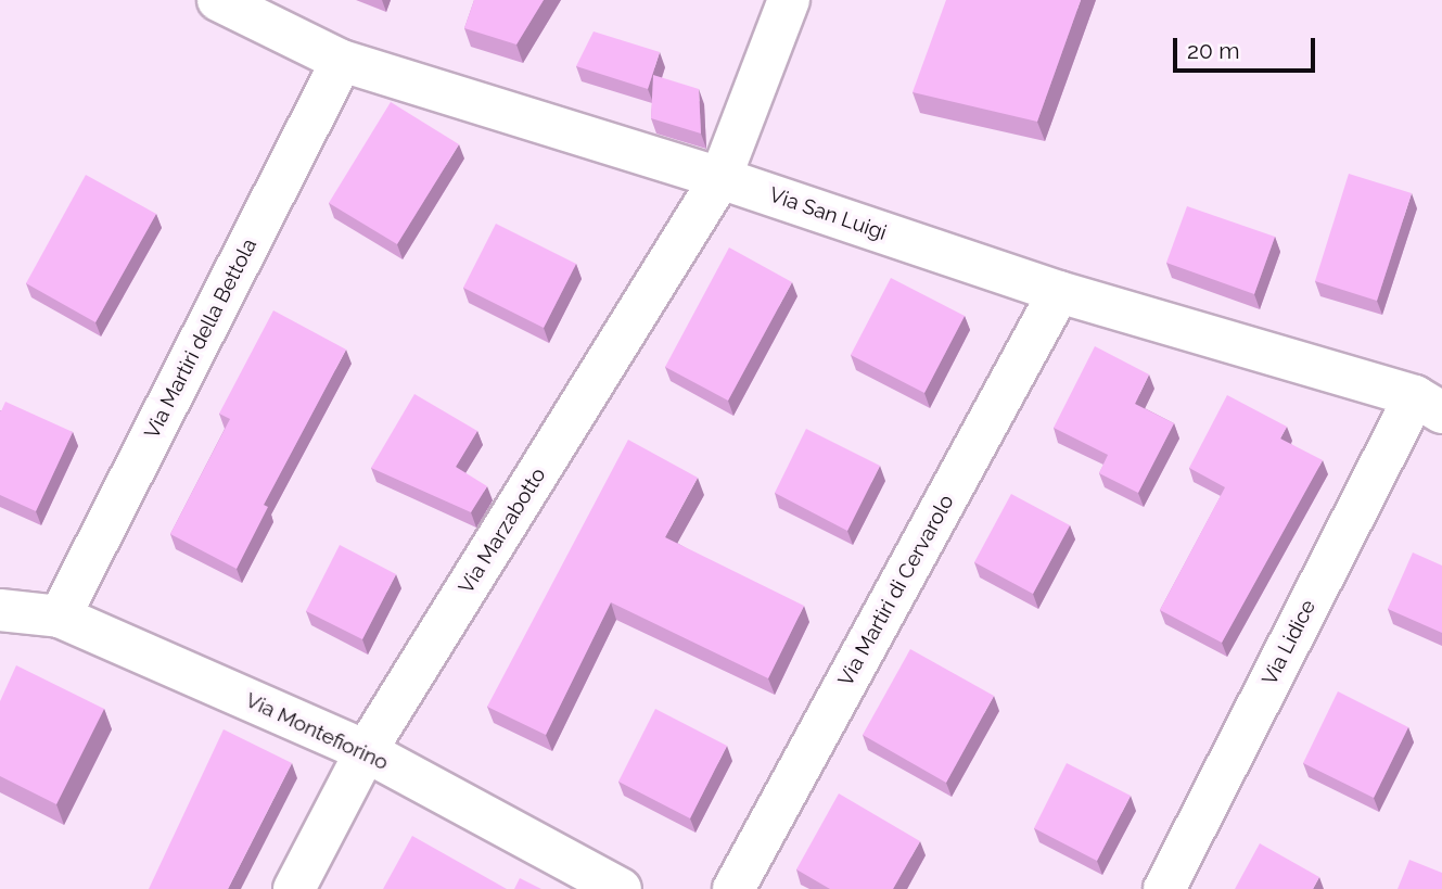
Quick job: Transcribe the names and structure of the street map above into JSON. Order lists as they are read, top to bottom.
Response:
{
  "streets": {
    "street": [
      "Via San Luigi",
      "Via Martiri della Bettola",
      "Via Marzabotto",
      "Via Martiri di Cervarolo",
      "Via Lidice",
      "Via Montefiorino"
    ]
  },
  "crossings": [
    ["Via San Luigi", "Via Martiri della Bettola"],
    ["Via San Luigi", "Via Marzabotto"],
    ["Via San Luigi", "Via Martiri di Cervarolo"],
    ["Via San Luigi", "Via Lidice"],
    ["Via Martiri della Bettola", "Via Montefiorino"],
    ["Via Marzabotto", "Via Montefiorino"]
  ],
  "scale_bar": "20 m"
}
